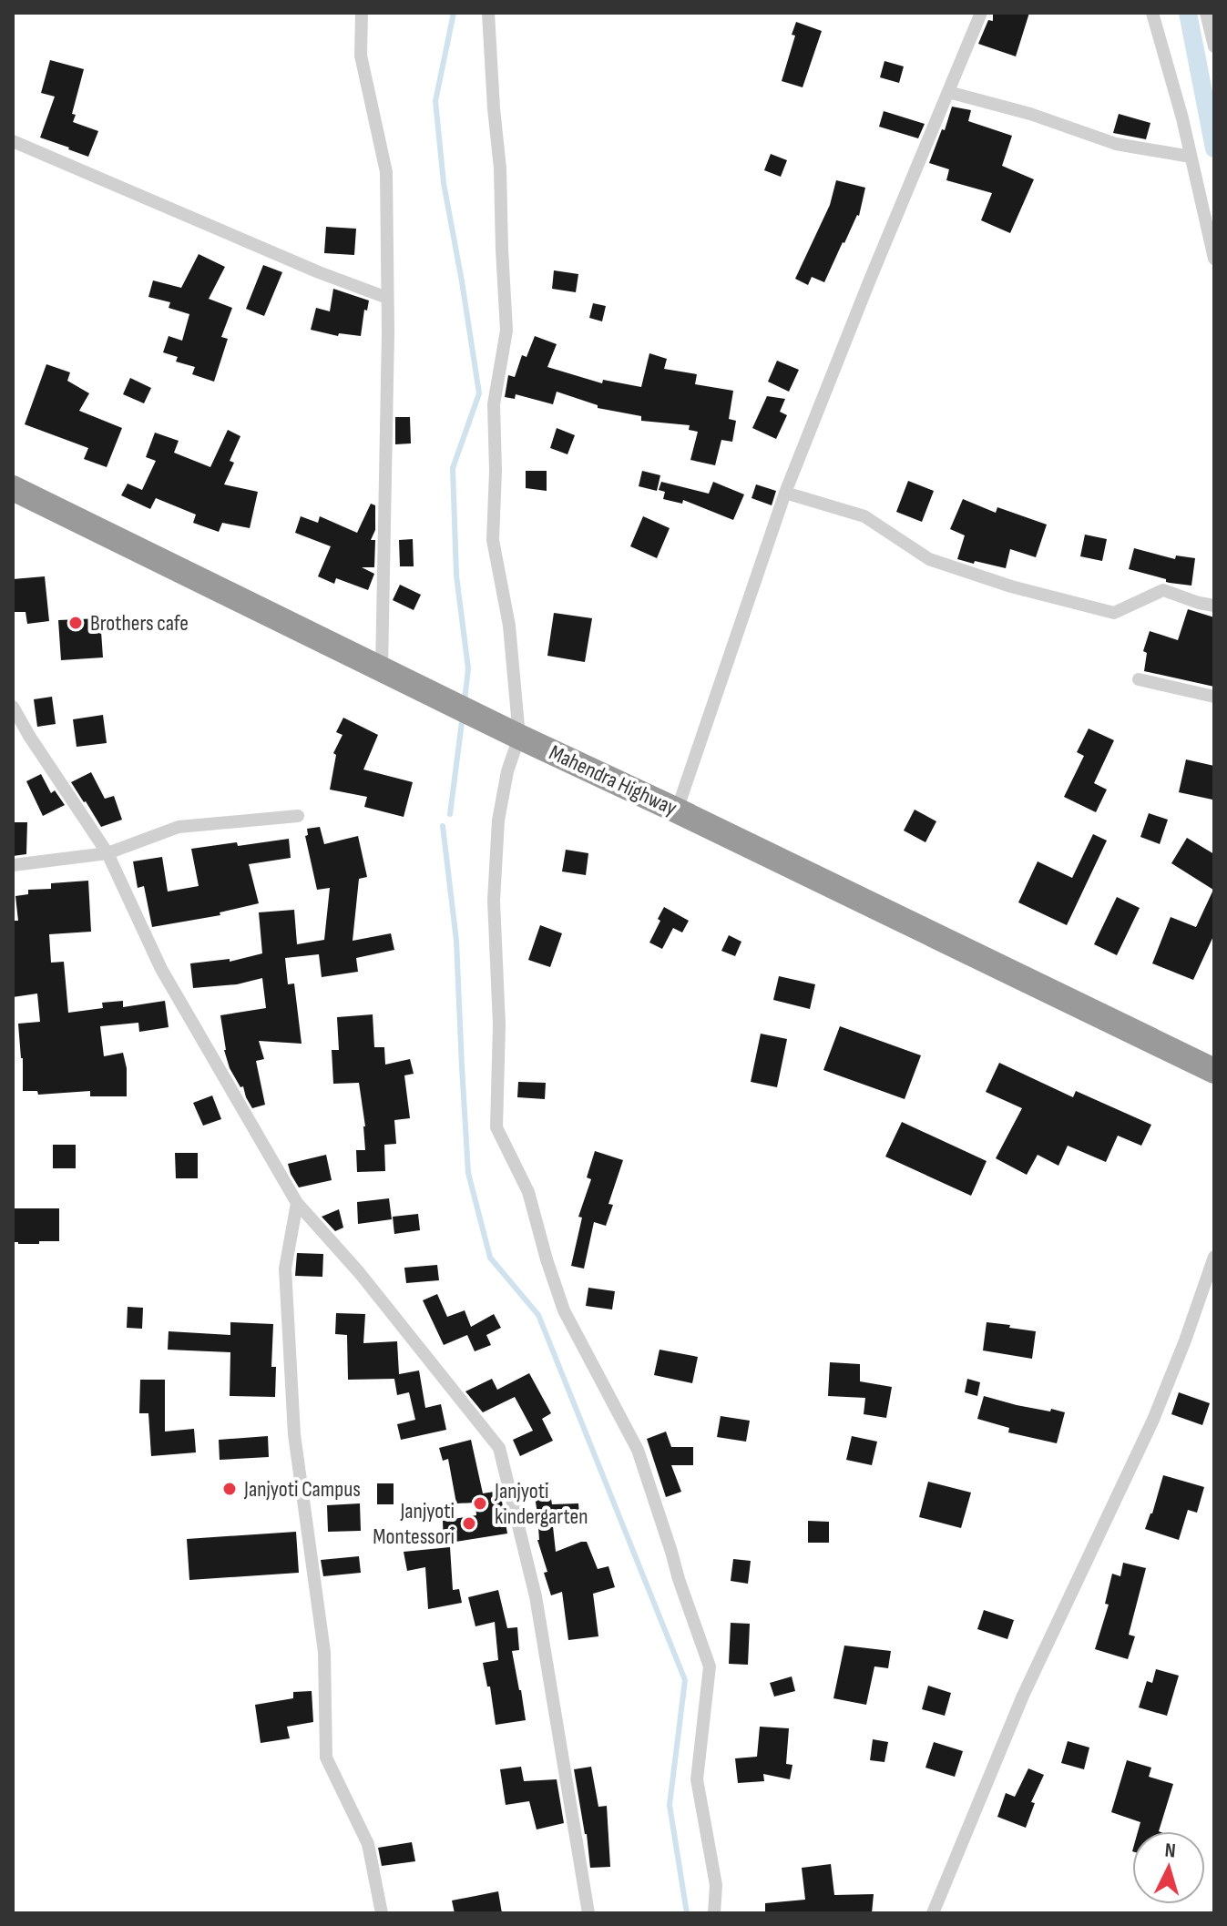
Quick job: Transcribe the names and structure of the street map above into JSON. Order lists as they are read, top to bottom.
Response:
{
  "streets": {
    "highway": ["Mahendra Highway"]
  },
  "places": [
    "Brothers cafe",
    "Janjyoti Campus",
    "Janjyoti kindergarten",
    "Janjyoti Montessori"
  ],
  "north": "top"
}
